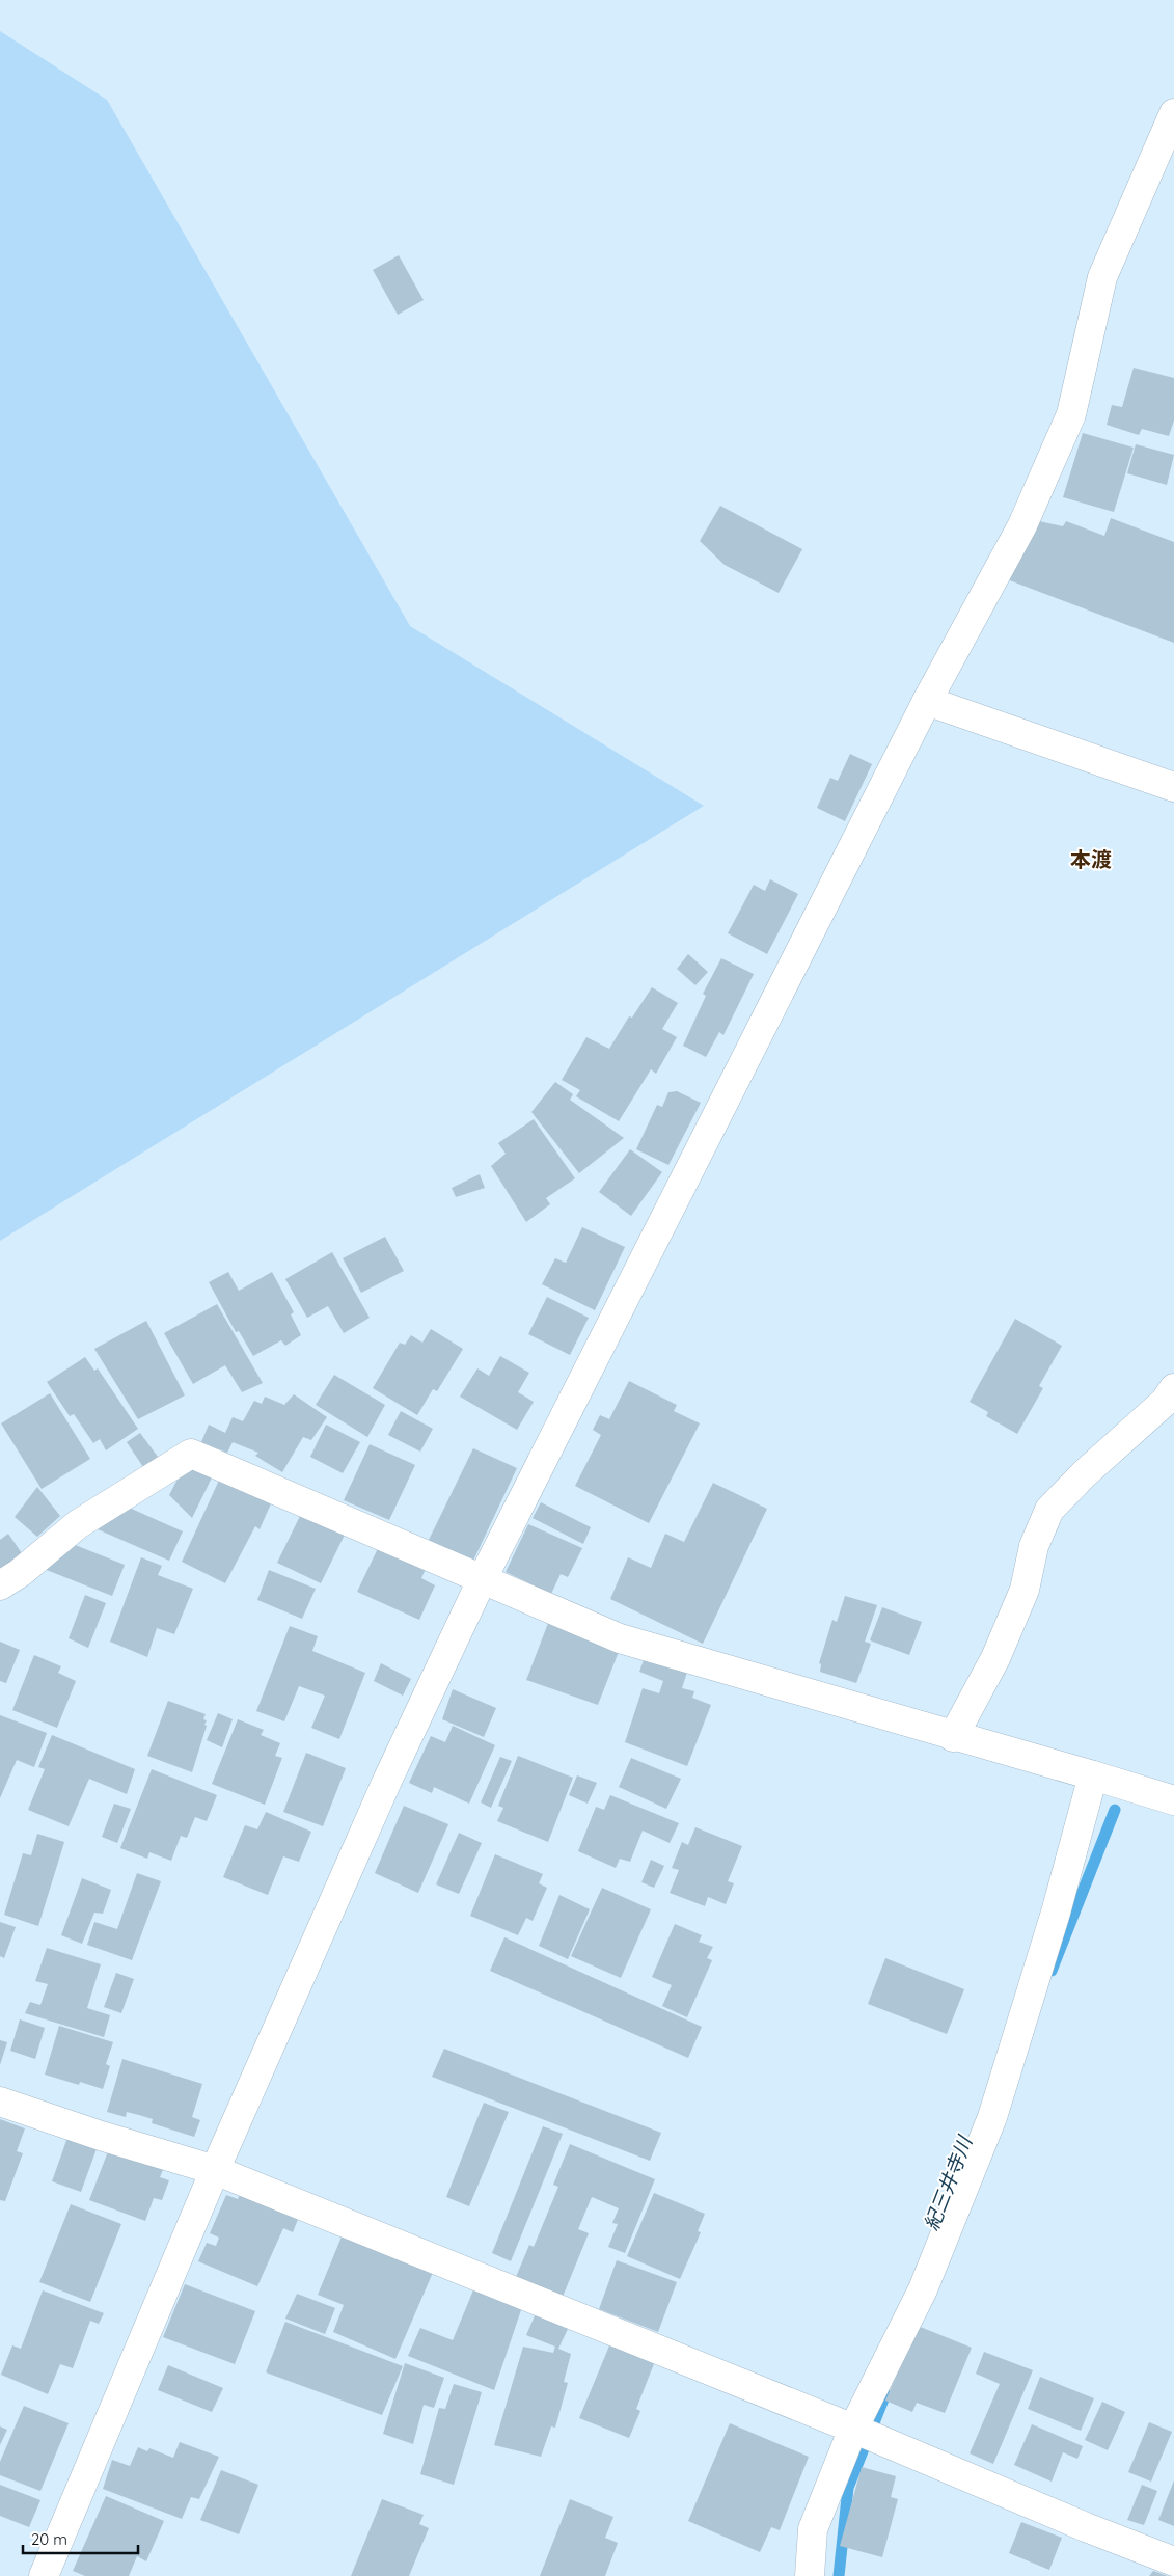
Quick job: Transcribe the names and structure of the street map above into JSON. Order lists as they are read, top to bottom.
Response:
{
  "districts": ["本渡"],
  "water": ["紀三井寺川"],
  "scale_bar": "20 m"
}
